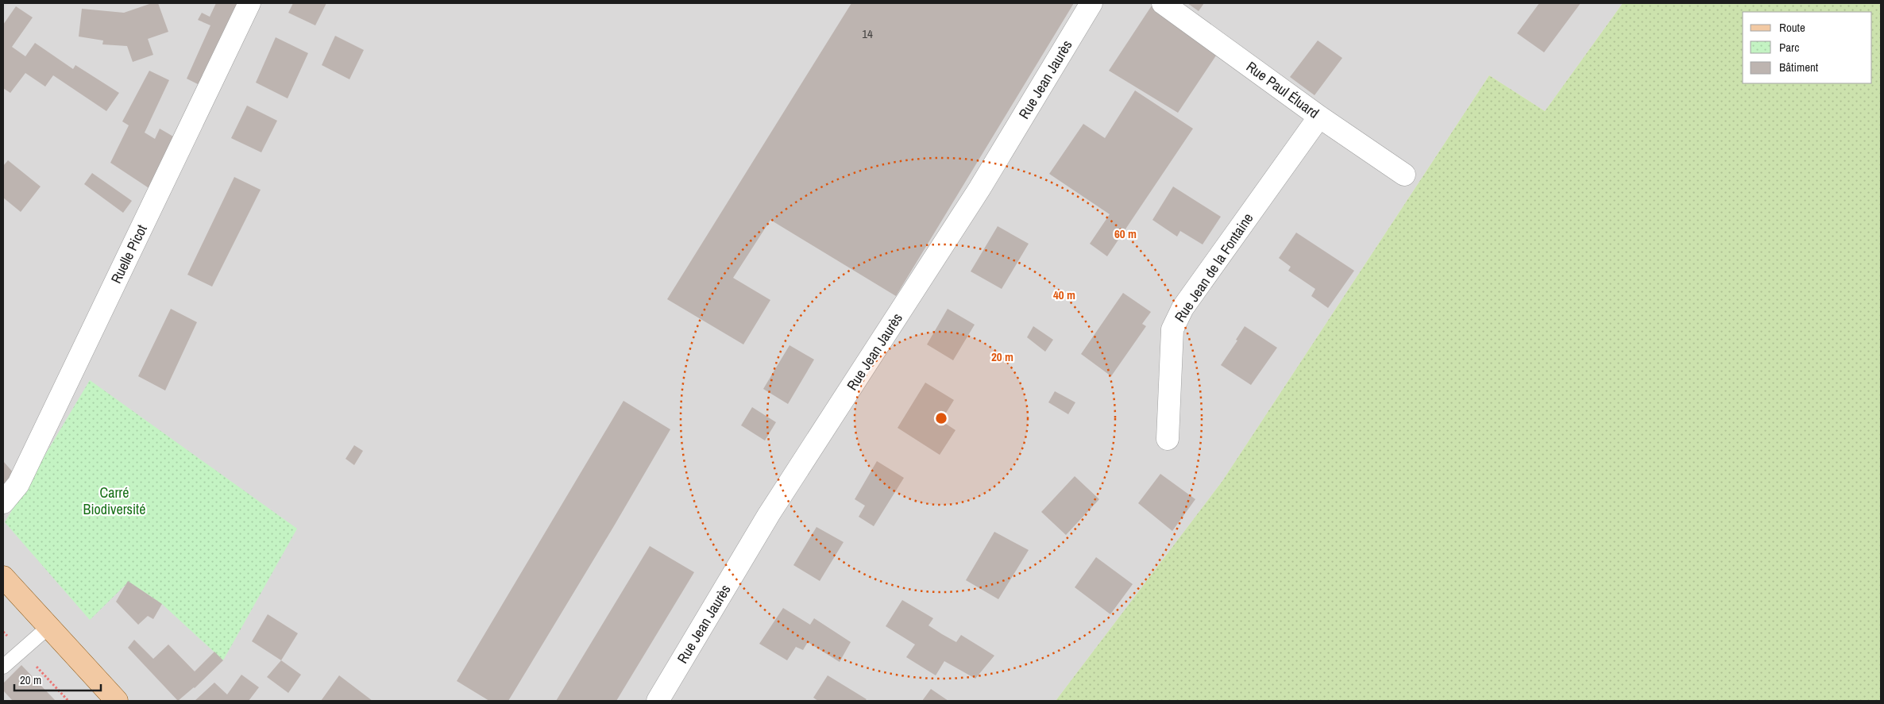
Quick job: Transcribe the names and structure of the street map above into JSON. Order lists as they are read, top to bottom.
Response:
{
  "streets": {
    "street": [
      "Rue Jean Jaurès",
      "Rue Paul Éluard",
      "Ruelle Picot",
      "Rue Jean de la Fontaine"
    ]
  },
  "crossings": [
    ["Rue Paul Éluard", "Rue Jean de la Fontaine"]
  ],
  "parks": ["Carré Biodiversité"],
  "house_numbers": ["14"],
  "legend": ["Route", "Parc", "Bâtiment"],
  "scale_bar": "20 m",
  "rings": ["60 m", "40 m", "20 m"]
}
